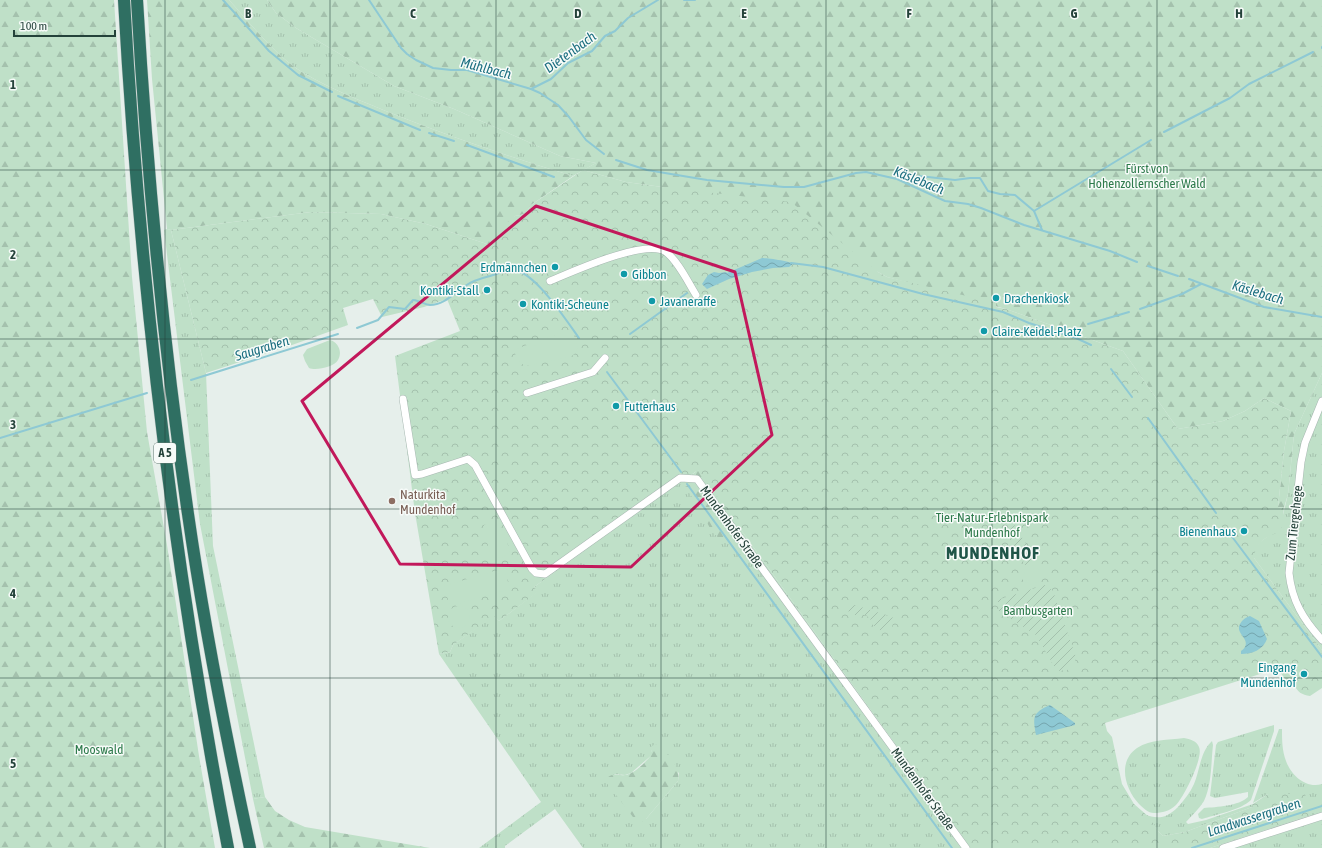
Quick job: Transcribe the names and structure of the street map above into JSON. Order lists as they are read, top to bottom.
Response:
{
  "streets": {
    "highway": ["A 5"],
    "street": ["Zum Tiergehege", "Mundenhofer Straße"]
  },
  "districts": ["MUNDENHOF"],
  "water": [
    "Dietenbach",
    "Mühlbach",
    "Käslebach",
    "Saugraben",
    "Landwassergraben"
  ],
  "parks": [
    "Fürst von Hohenzollernscher Wald",
    "Tier-Natur-Erlebnispark Mundenhof",
    "Bambusgarten",
    "Mooswald"
  ],
  "places": [
    "Erdmännchen",
    "Gibbon",
    "Kontiki-Stall",
    "Drachenkiosk",
    "Javaneraffe",
    "Kontiki-Scheune",
    "Claire-Keidel-Platz",
    "Futterhaus",
    "Naturkita Mundenhof",
    "Bienenhaus",
    "Eingang Mundenhof"
  ],
  "scale_bar": "100 m",
  "grid": {
    "columns": [
      "B",
      "C",
      "D",
      "E",
      "F",
      "G",
      "H"
    ],
    "rows": [
      "1",
      "2",
      "3",
      "4",
      "5"
    ]
  }
}
